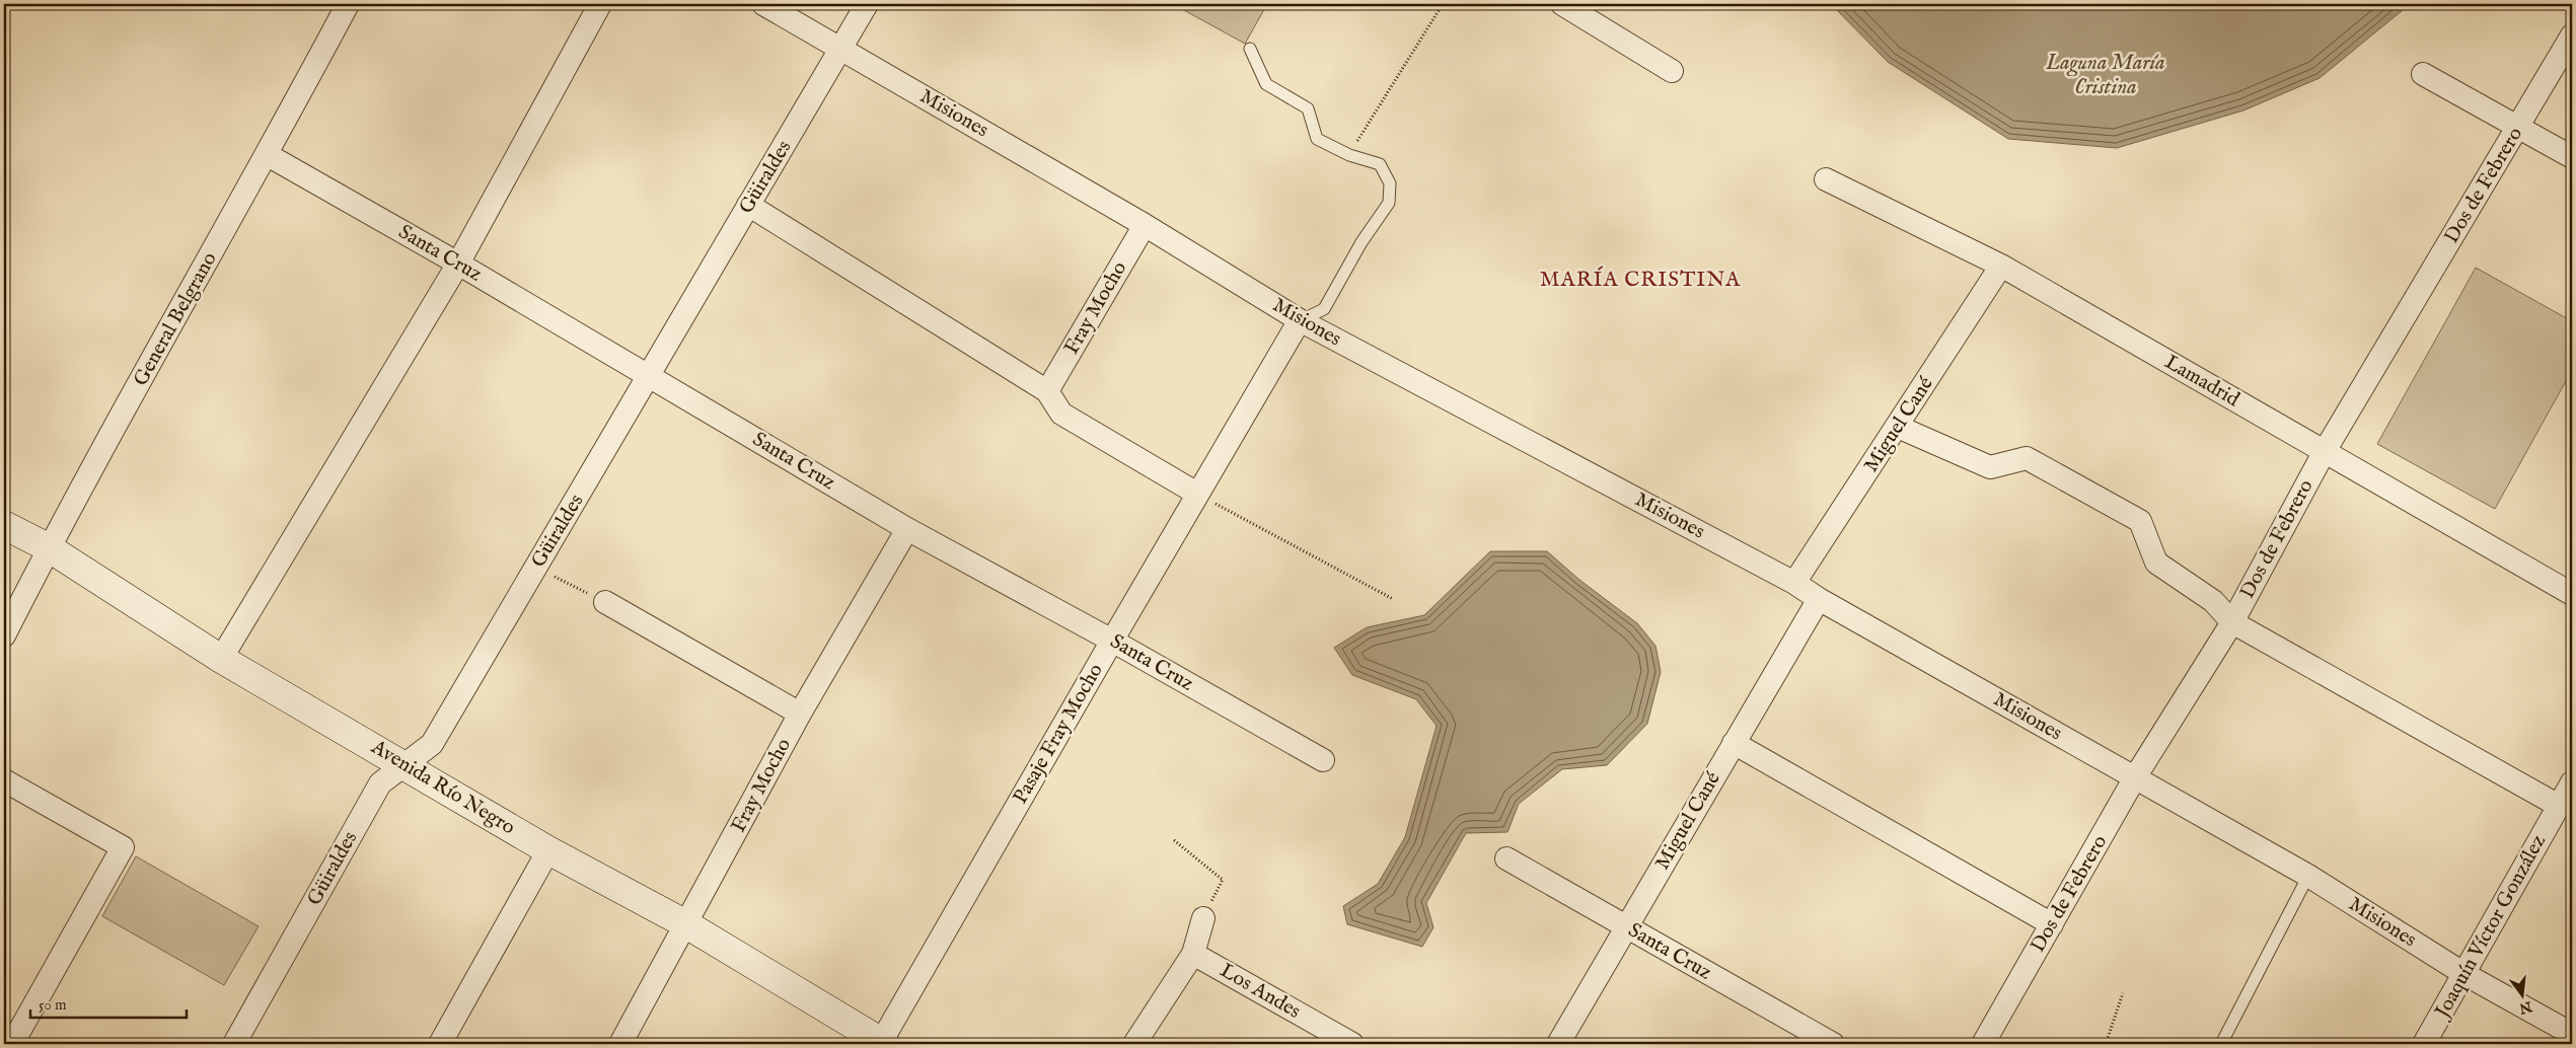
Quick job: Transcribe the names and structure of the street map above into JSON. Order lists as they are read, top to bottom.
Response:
{
  "streets": {
    "street": [
      "Misiones",
      "Güiraldes",
      "Dos de Febrero",
      "Santa Cruz",
      "Fray Mocho",
      "General Belgrano",
      "Lamadrid",
      "Miguel Cané",
      "Pasaje Fray Mocho",
      "Avenida Río Negro",
      "Joaquín Víctor González",
      "Los Andes"
    ]
  },
  "crossings": [
    ["Misiones", "Güiraldes"],
    ["Misiones", "Dos de Febrero"],
    ["Misiones", "Fray Mocho"],
    ["Misiones", "Miguel Cané"],
    ["Misiones", "Pasaje Fray Mocho"],
    ["Misiones", "Joaquín Víctor González"],
    ["Güiraldes", "Santa Cruz"],
    ["Güiraldes", "Avenida Río Negro"],
    ["Dos de Febrero", "Lamadrid"],
    ["Santa Cruz", "Fray Mocho"],
    ["Santa Cruz", "General Belgrano"],
    ["Santa Cruz", "Miguel Cané"],
    ["Santa Cruz", "Pasaje Fray Mocho"],
    ["Fray Mocho", "Avenida Río Negro"],
    ["General Belgrano", "Avenida Río Negro"],
    ["Lamadrid", "Miguel Cané"],
    ["Pasaje Fray Mocho", "Avenida Río Negro"]
  ],
  "districts": ["MARÍA CRISTINA"],
  "water": ["Laguna María Cristina"],
  "scale_bar": "50 m",
  "north": "bottom"
}
